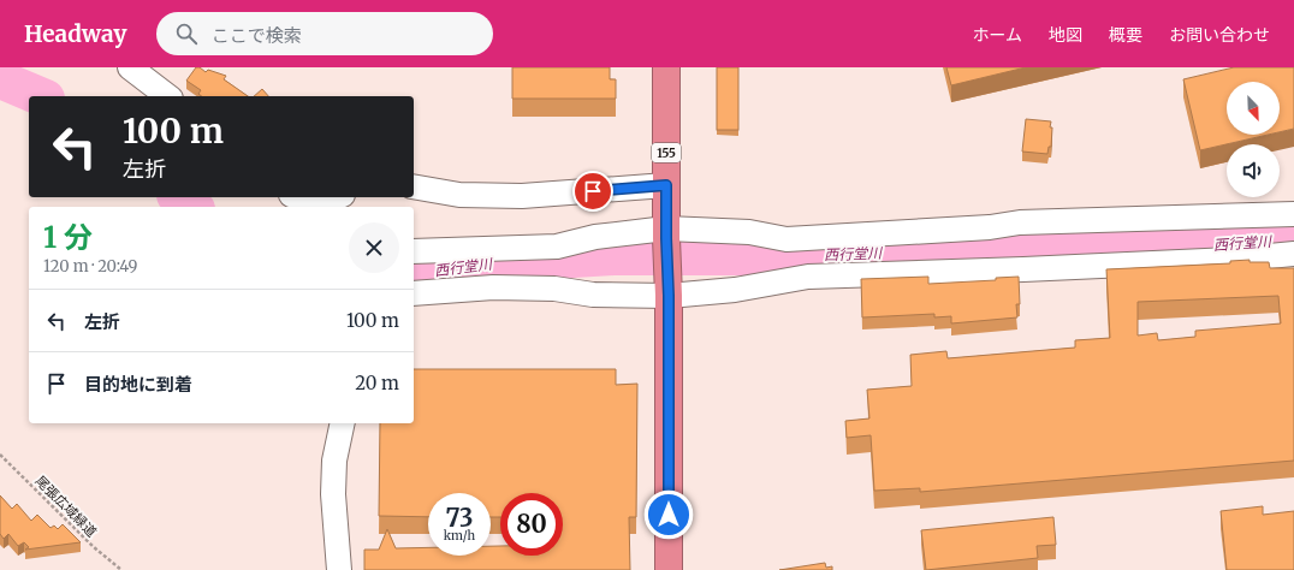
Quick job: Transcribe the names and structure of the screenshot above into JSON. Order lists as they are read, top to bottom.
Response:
{
  "streets": {
    "highway": ["155"],
    "path": ["尾張広域緑道"]
  },
  "water": ["西行堂川"],
  "north": "bottom right",
  "page": {
    "header": "Headway",
    "search": "ここで検索",
    "nav": [
      "ホーム",
      "地図",
      "概要",
      "お問い合わせ"
    ],
    "turn": ["100 m", "左折"],
    "heading": ["1 分", "120 m · 20:49"],
    "list": [
      {
        "name": "左折",
        "value": "100 m"
      },
      {
        "name": "目的地に到着",
        "value": "20 m"
      }
    ],
    "speed": "73 km/h",
    "limit": "80"
  }
}
